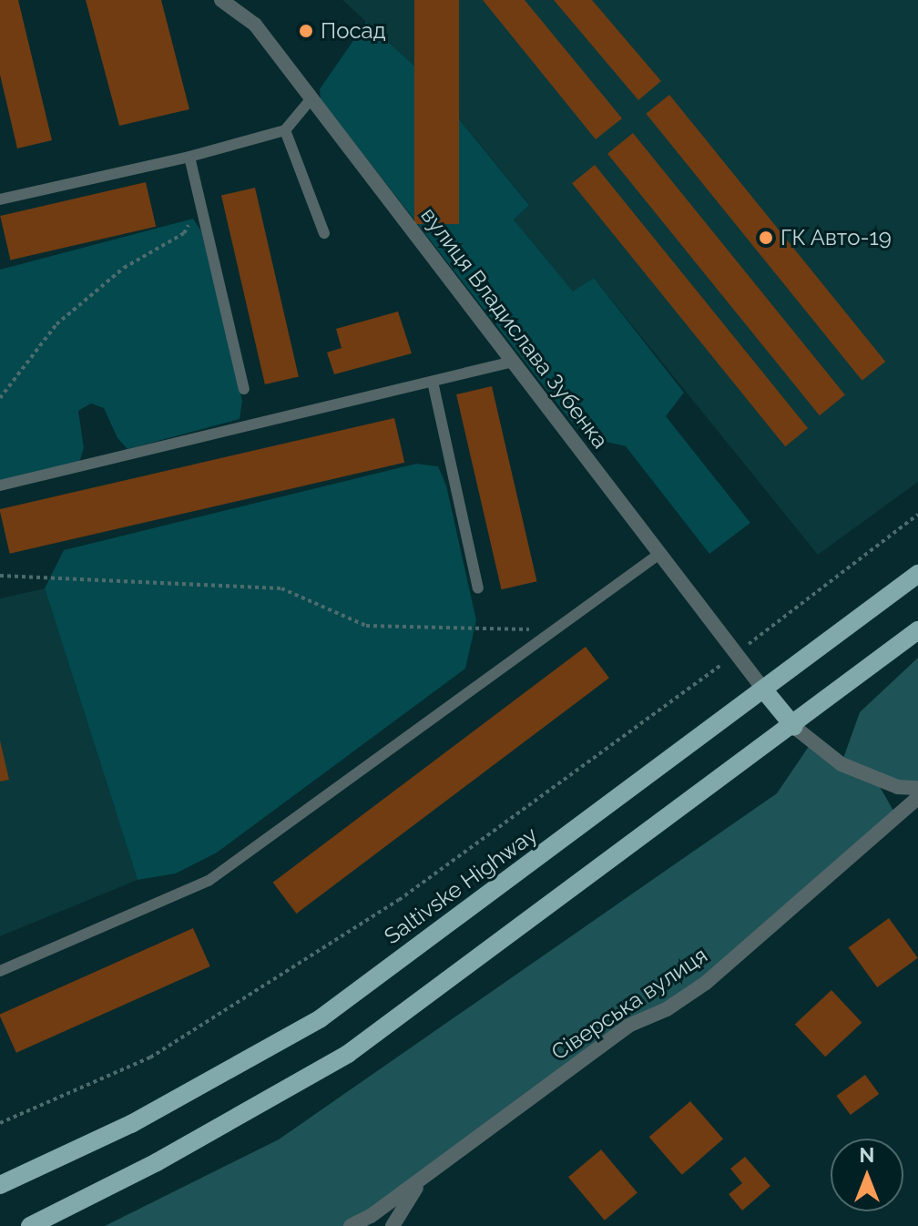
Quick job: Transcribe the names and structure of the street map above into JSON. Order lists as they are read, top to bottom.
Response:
{
  "streets": {
    "main road": ["Saltivske Highway"],
    "street": ["вулиця Владислава Зубенка", "Сіверська вулиця"]
  },
  "crossings": [
    ["вулиця Владислава Зубенка", "Saltivske Highway"]
  ],
  "places": ["Посад", "ГК Авто-19"],
  "north": "top"
}
